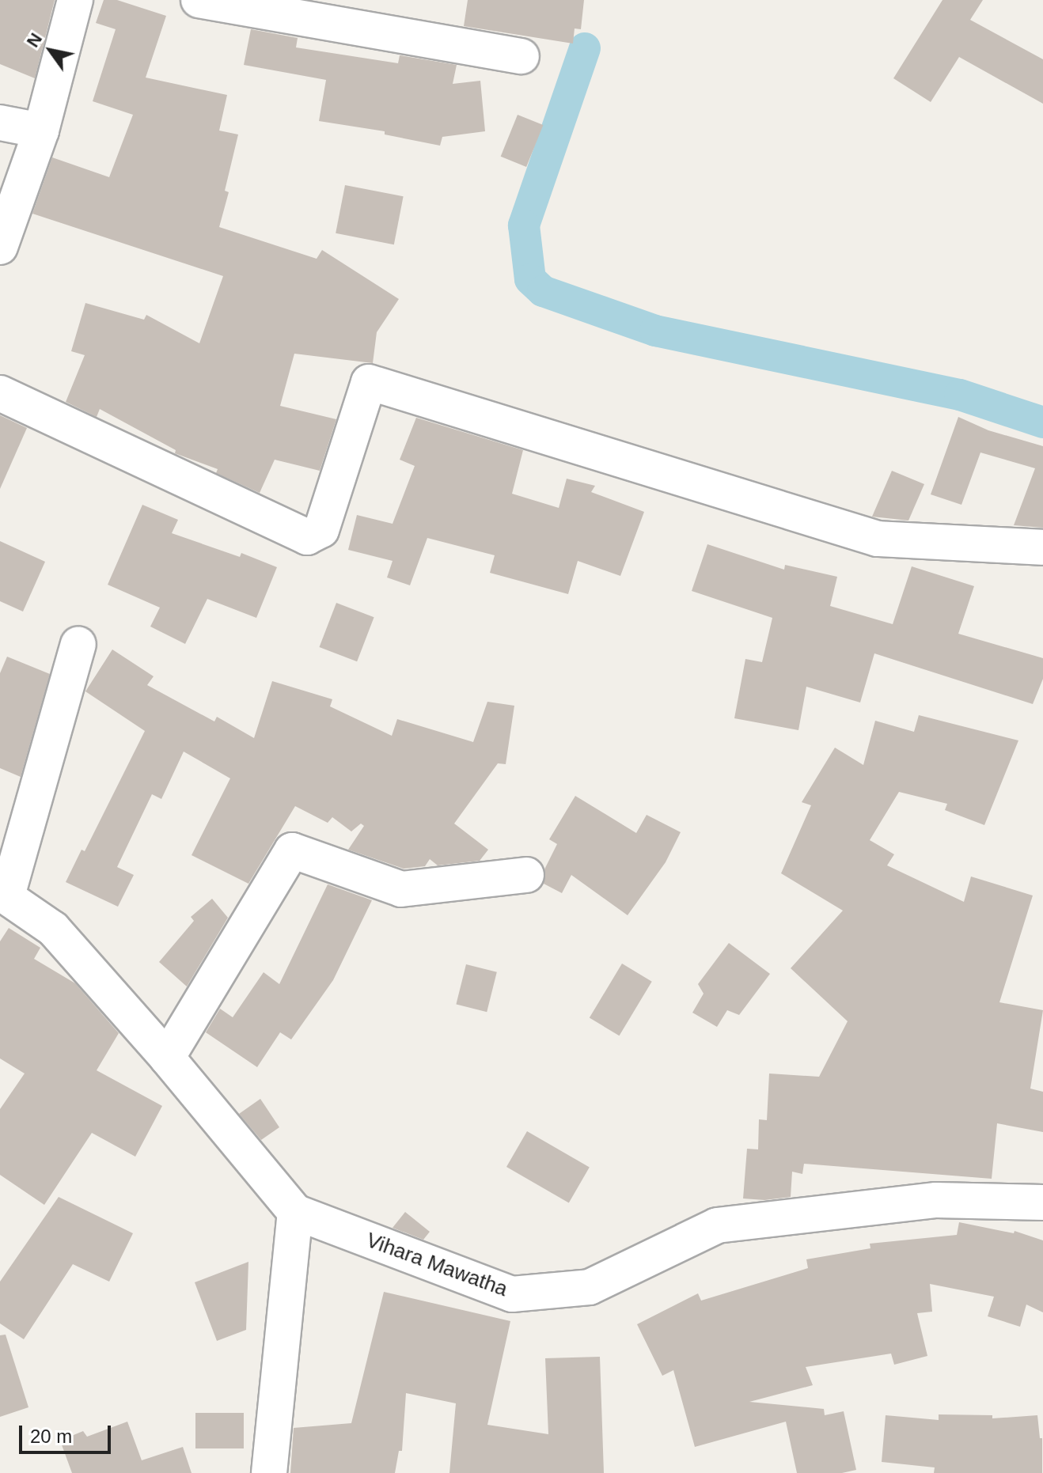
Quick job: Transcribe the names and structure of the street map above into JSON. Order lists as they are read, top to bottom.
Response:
{
  "streets": {
    "street": ["Vihara Mawatha"]
  },
  "scale_bar": "20 m",
  "north": "top left"
}
